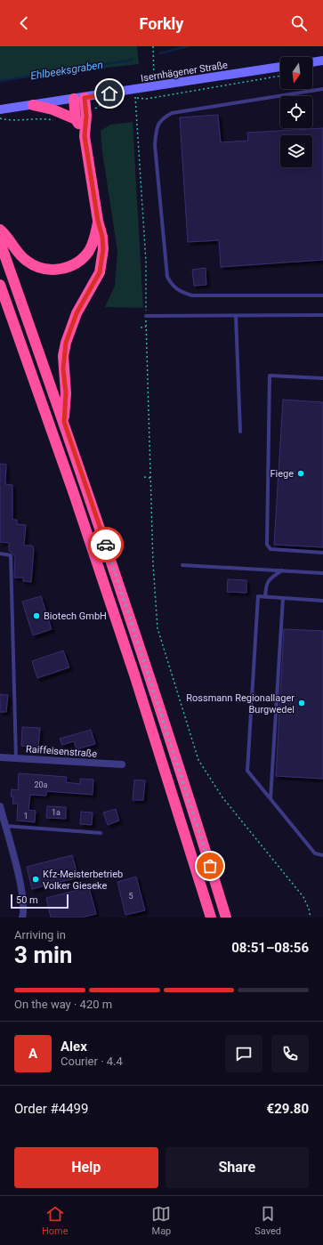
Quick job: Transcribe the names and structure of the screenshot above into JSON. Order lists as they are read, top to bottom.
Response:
{
  "streets": {
    "main road": ["Isernhägener Straße"],
    "street": ["Raiffeisenstraße"]
  },
  "water": ["Ehlbeeksgraben"],
  "places": [
    "Fiege",
    "Biotech GmbH",
    "Rossmann Regionallager Burgwedel",
    "Kfz-Meisterbetrieb Volker Gieseke"
  ],
  "house_numbers": [
    "20a",
    "1a",
    "1",
    "5"
  ],
  "scale_bar": "50 m",
  "north": "bottom",
  "page": {
    "header": "Forkly",
    "scale": "50 m",
    "heading": ["3 min", "Arriving in", "08:51–08:56"],
    "panel": [
      "Alex",
      "Courier · 4.4",
      "Order #4499",
      "€29.80"
    ],
    "bar": "On the way · 420 m",
    "round": "A",
    "buttons": ["Help", "Share"],
    "tabs": ["Home", "Map", "Saved"]
  }
}
